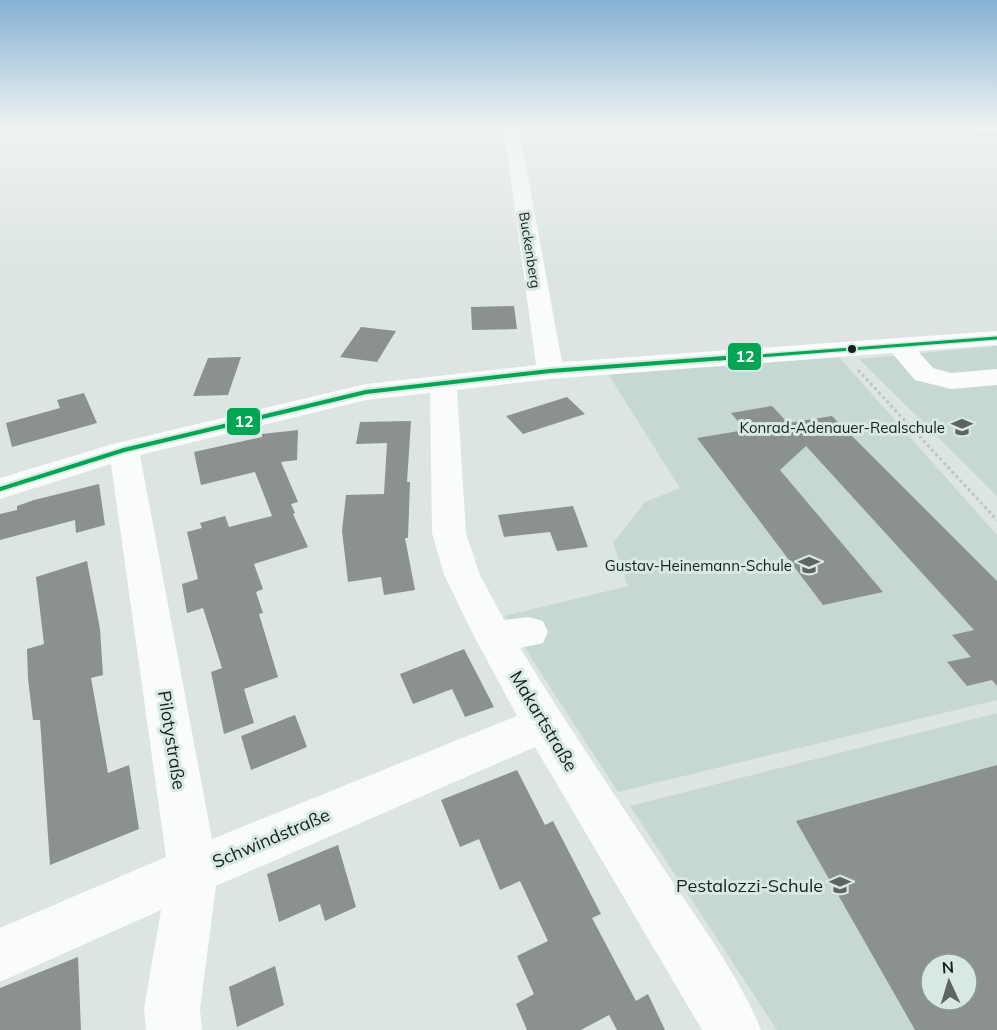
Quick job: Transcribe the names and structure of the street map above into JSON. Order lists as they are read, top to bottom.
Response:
{
  "streets": {
    "street": [
      "Buckenberg",
      "Makartstraße",
      "Pilotystraße",
      "Schwindstraße"
    ]
  },
  "crossings": [
    ["Makartstraße", "Schwindstraße"],
    ["Pilotystraße", "Schwindstraße"]
  ],
  "places": {
    "school or university": ["Konrad-Adenauer-Realschule", "Gustav-Heinemann-Schule", "Pestalozzi-Schule"]
  },
  "lines": ["transit line 12"],
  "north": "top"
}
